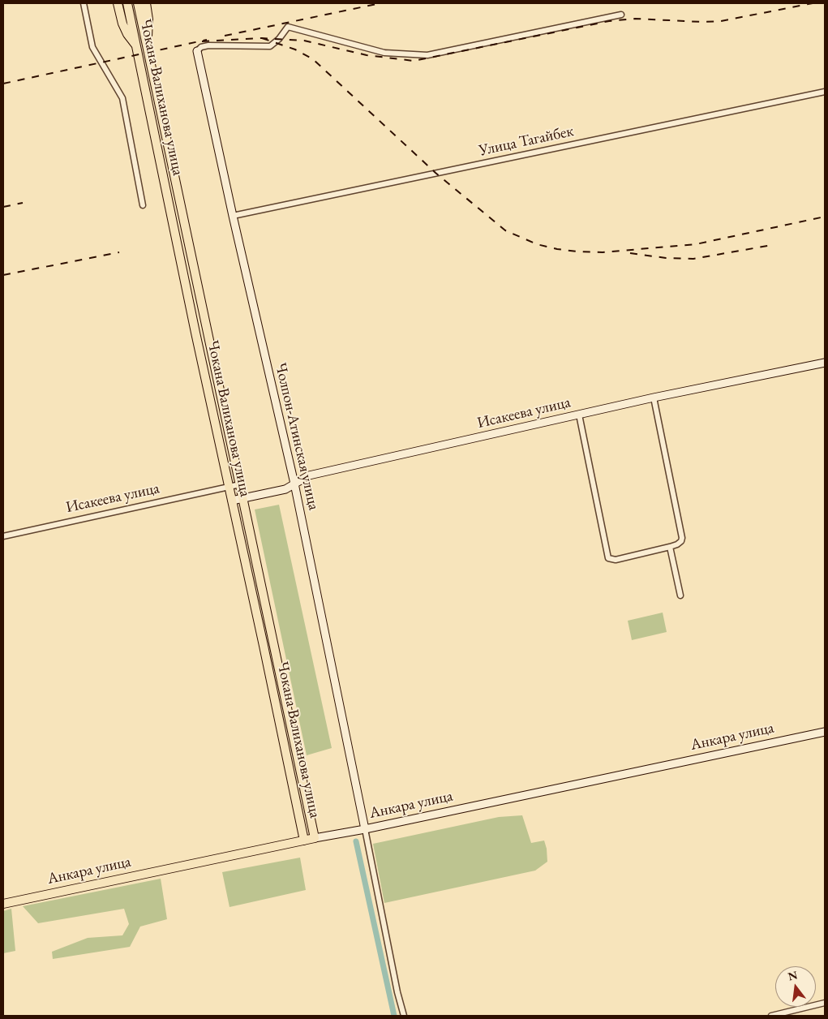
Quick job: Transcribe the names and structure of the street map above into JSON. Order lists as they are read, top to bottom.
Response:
{
  "streets": {
    "main road": ["Чокана Валиханова улица", "Анкара улица"],
    "street": ["Улица Тагайбек", "Исакеева улица", "Чолпон-Атинская улица"]
  },
  "crossings": [
    ["Чокана Валиханова улица", "Исакеева улица"],
    ["Чокана Валиханова улица", "Анкара улица"],
    ["Улица Тагайбек", "Чолпон-Атинская улица"],
    ["Исакеева улица", "Чолпон-Атинская улица"],
    ["Чолпон-Атинская улица", "Анкара улица"]
  ],
  "north": "top"
}
